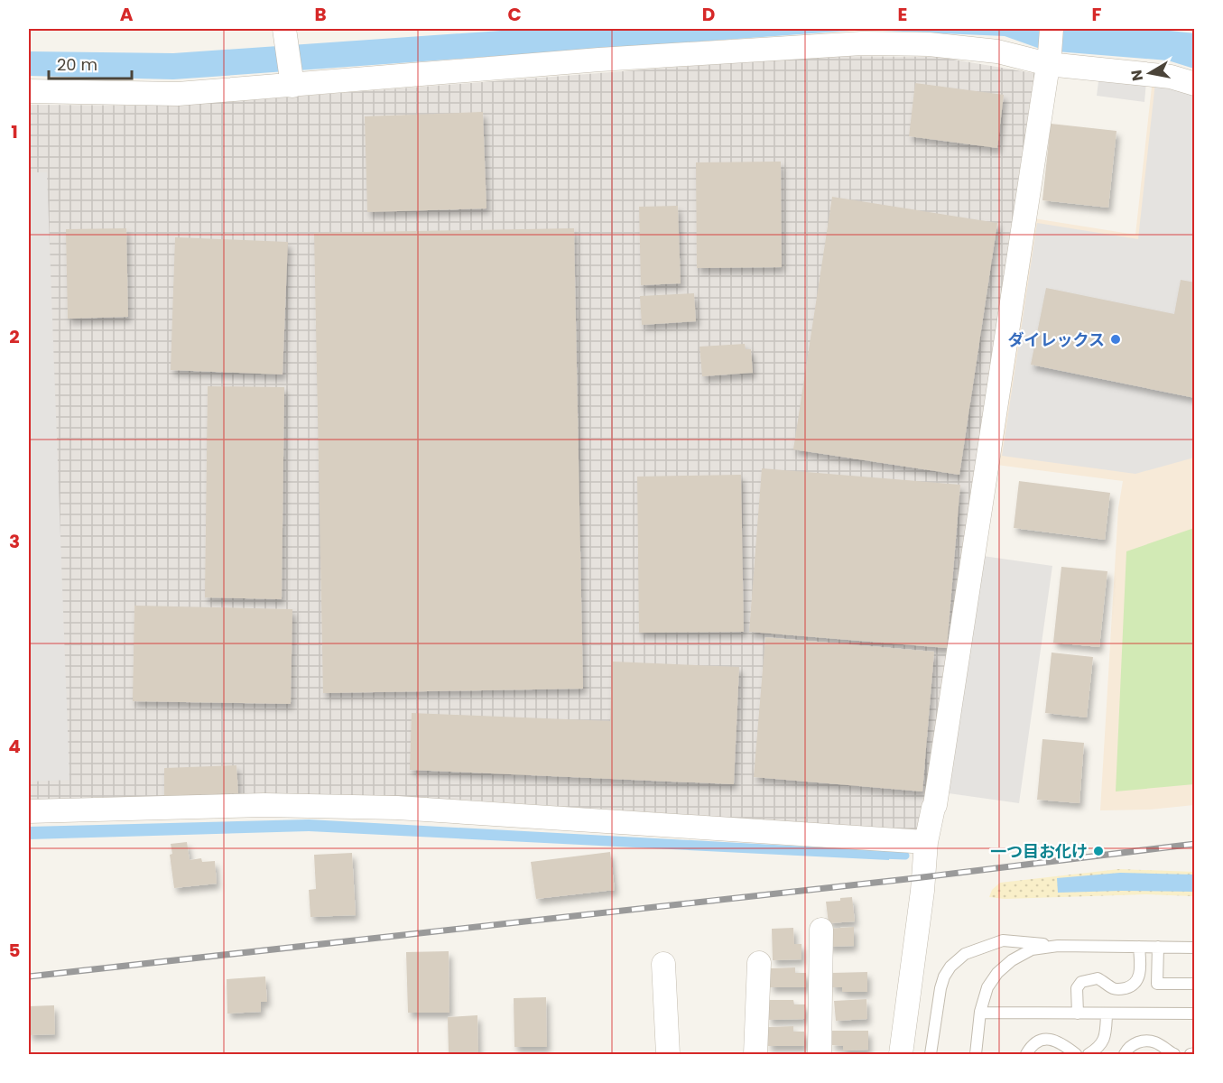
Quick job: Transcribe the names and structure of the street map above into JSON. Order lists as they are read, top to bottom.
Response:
{
  "places": ["ダイレックス", "一つ目お化け"],
  "scale_bar": "20 m",
  "north": "left",
  "grid": {
    "columns": [
      "A",
      "B",
      "C",
      "D",
      "E",
      "F"
    ],
    "rows": [
      "1",
      "2",
      "3",
      "4",
      "5"
    ]
  }
}
